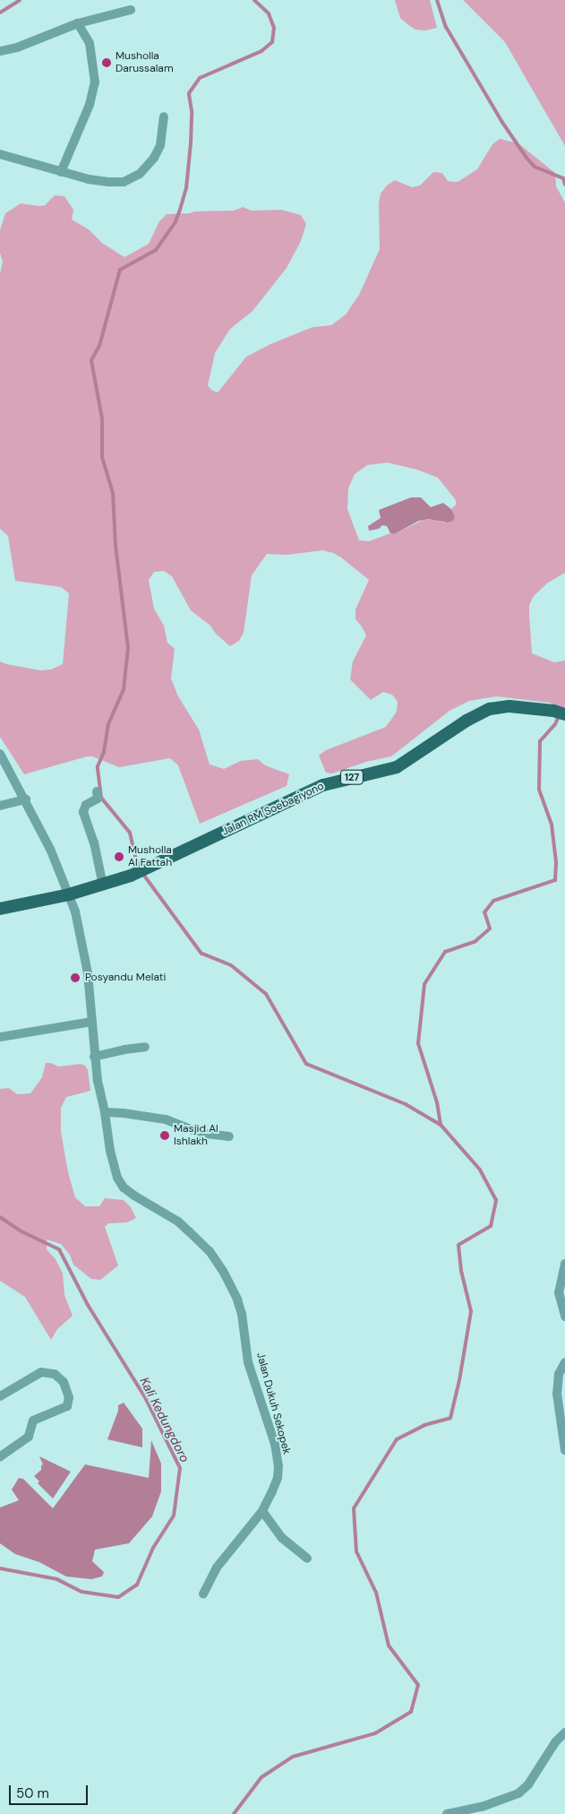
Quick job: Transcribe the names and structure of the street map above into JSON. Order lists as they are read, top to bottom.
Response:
{
  "streets": {
    "main road": ["127", "Jalan RM Soebagiyono"],
    "street": ["Jalan Dukuh Sekopek"]
  },
  "crossings": [
    ["Jalan RM Soebagiyono", "Jalan Dukuh Sekopek"]
  ],
  "water": ["Kali Kedungdoro"],
  "places": [
    "Musholla Darussalam",
    "Musholla Al Fattah",
    "Posyandu Melati",
    "Masjid Al Ishlakh"
  ],
  "scale_bar": "50 m"
}
